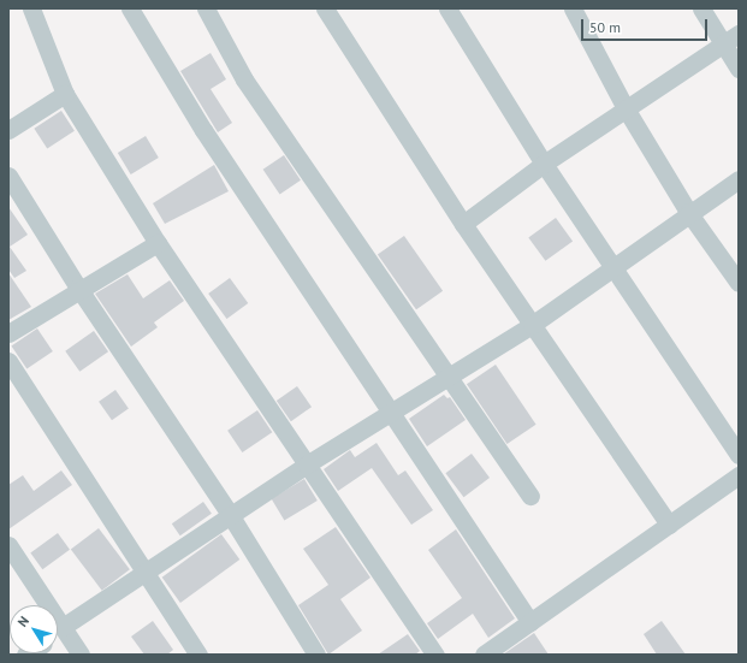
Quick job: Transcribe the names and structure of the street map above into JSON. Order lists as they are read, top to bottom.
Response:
{
  "scale_bar": "50 m",
  "north": "top left"
}
